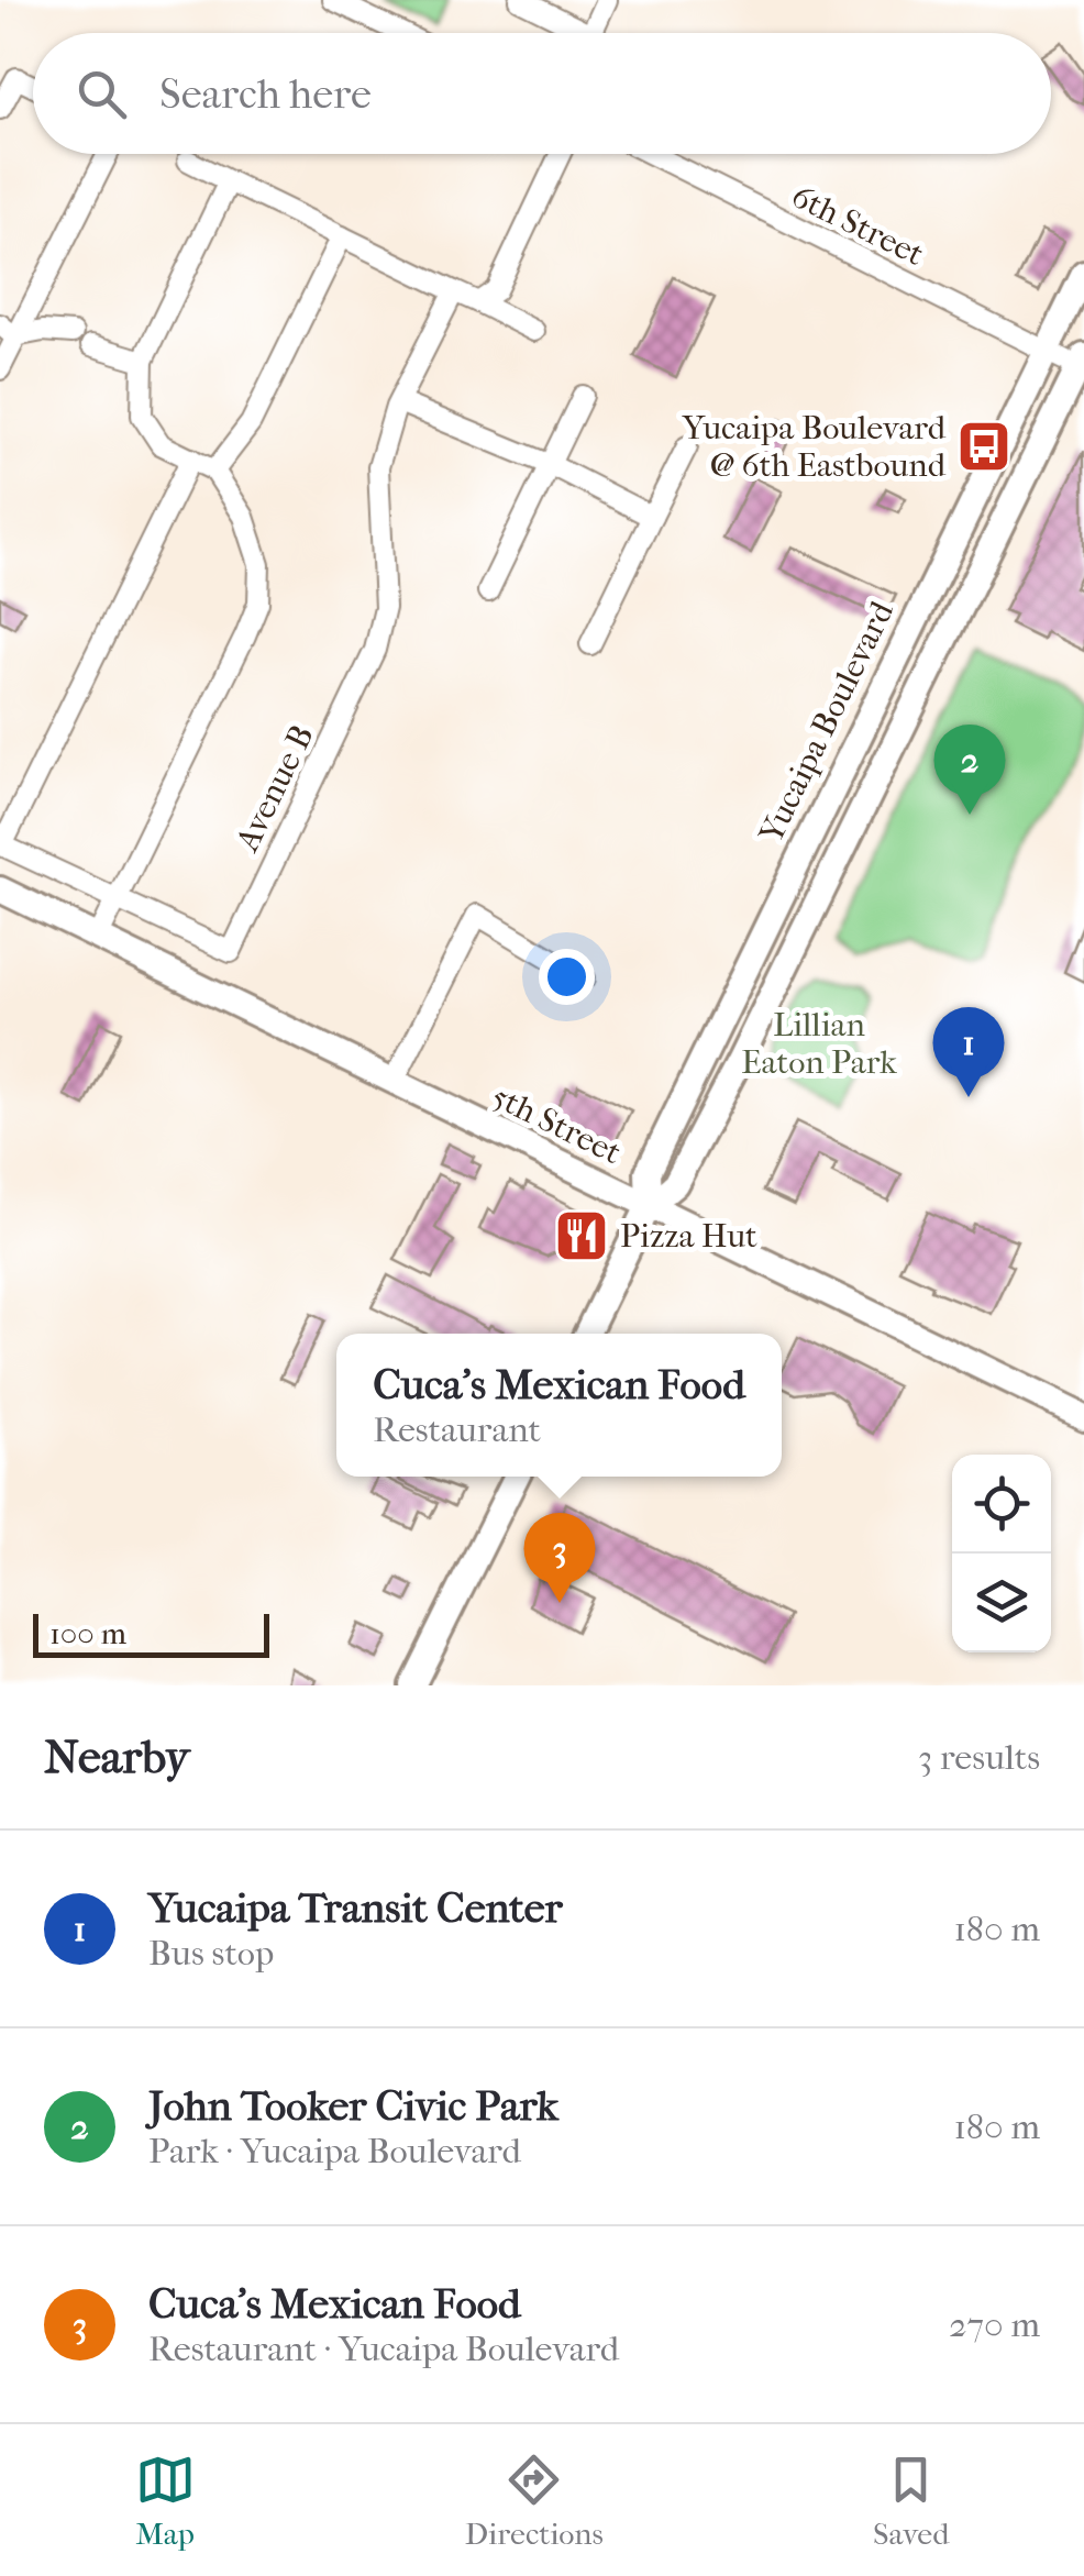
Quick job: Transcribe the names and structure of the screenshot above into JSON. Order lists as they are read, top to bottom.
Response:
{
  "streets": {
    "main road": ["Yucaipa Boulevard", "5th Street"],
    "street": ["6th Street", "Avenue B"]
  },
  "crossings": [
    ["6th Street", "Yucaipa Boulevard"],
    ["Yucaipa Boulevard", "5th Street"]
  ],
  "parks": ["Lillian Eaton Park"],
  "places": {
    "bus stop": ["Yucaipa Boulevard @ 6th Eastbound"],
    "restaurant": ["Pizza Hut"]
  },
  "scale_bar": "100 m",
  "page": {
    "search": "Search here",
    "pins": ["2", "1", "3"],
    "popup": ["Cuca's Mexican Food", "Restaurant"],
    "scale": "100 m",
    "heading": ["Nearby", "3 results"],
    "list": [
      {
        "mark": "1",
        "name": "Yucaipa Transit Center",
        "note": "Bus stop",
        "value": "180 m"
      },
      {
        "mark": "2",
        "name": "John Tooker Civic Park",
        "note": "Park · Yucaipa Boulevard",
        "value": "180 m"
      },
      {
        "mark": "3",
        "name": "Cuca's Mexican Food",
        "note": "Restaurant · Yucaipa Boulevard",
        "value": "270 m"
      }
    ],
    "nav": ["Map", "Directions", "Saved"]
  }
}
